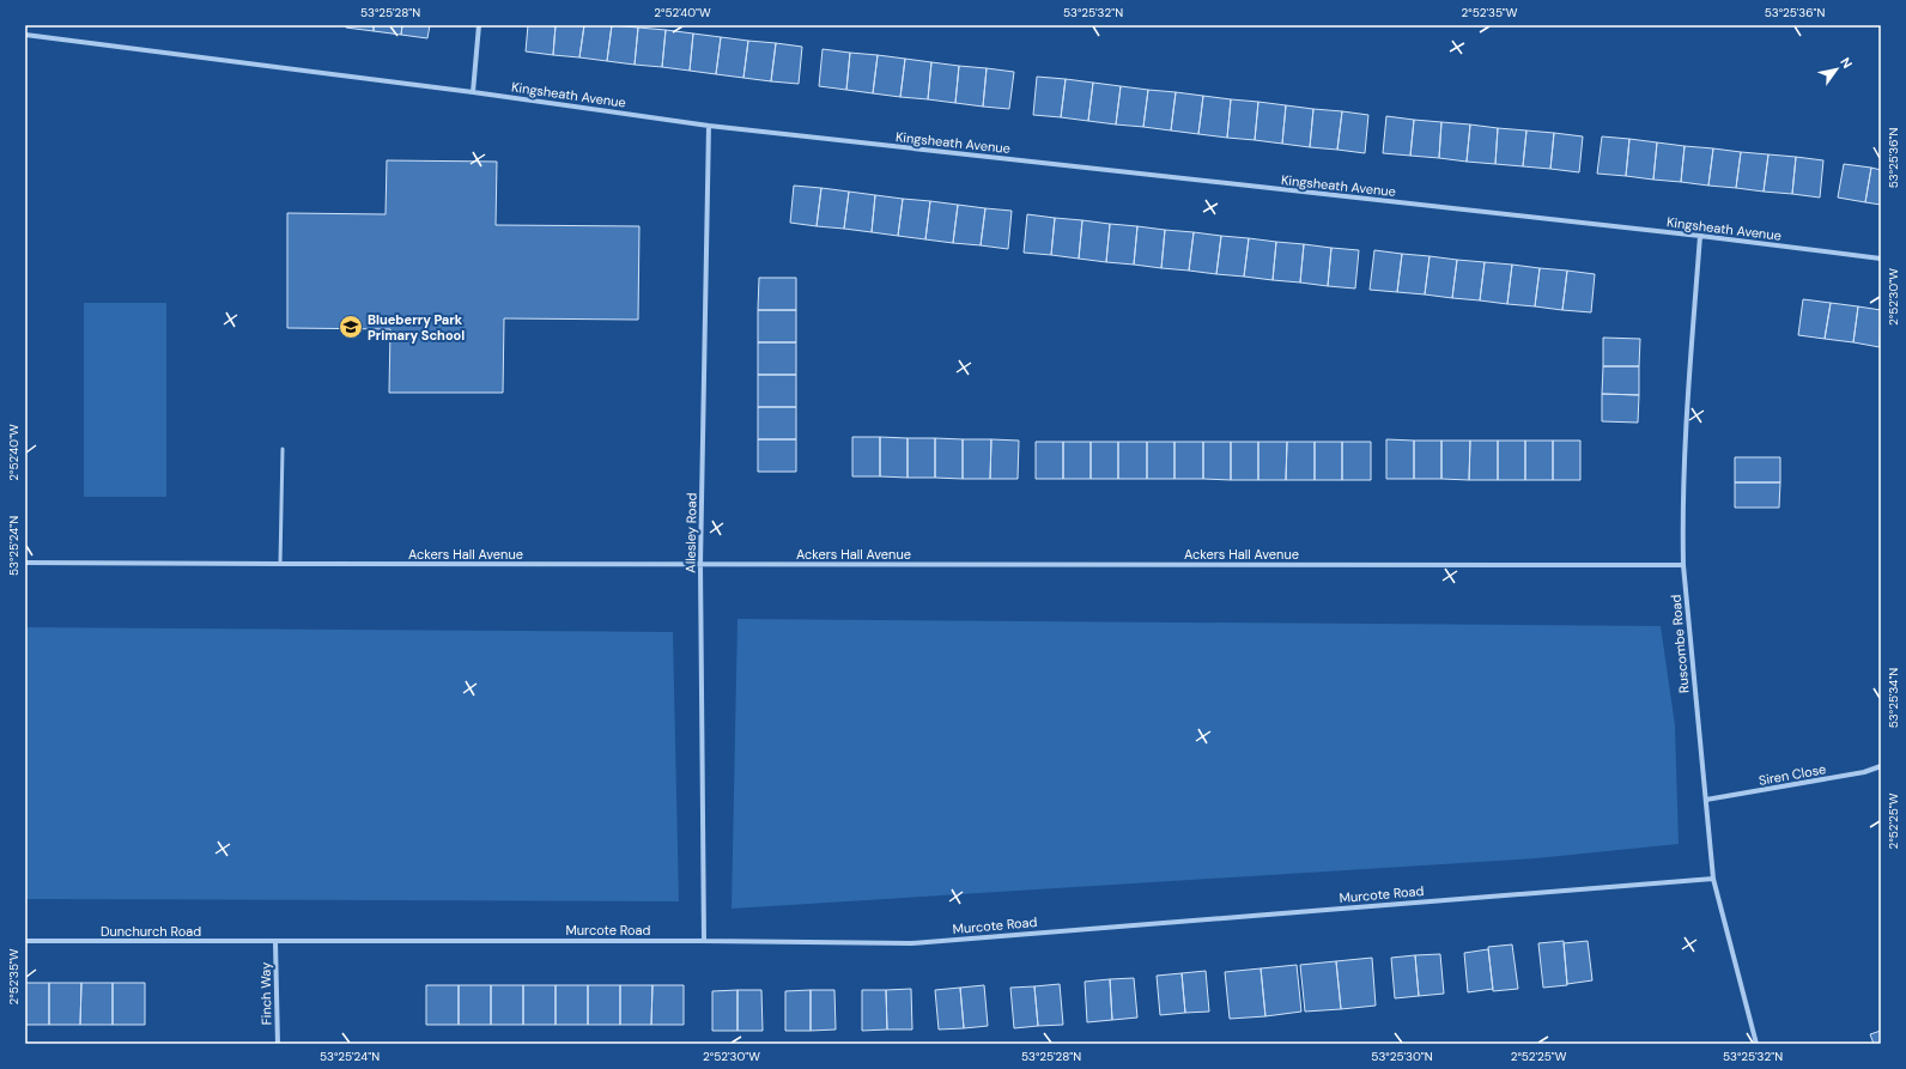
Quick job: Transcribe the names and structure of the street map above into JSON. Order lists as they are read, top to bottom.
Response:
{
  "streets": {
    "street": [
      "Kingsheath Avenue",
      "Allesley Road",
      "Ackers Hall Avenue",
      "Ruscombe Road",
      "Siren Close",
      "Murcote Road",
      "Dunchurch Road",
      "Finch Way"
    ]
  },
  "crossings": [
    ["Kingsheath Avenue", "Allesley Road"],
    ["Kingsheath Avenue", "Ruscombe Road"],
    ["Allesley Road", "Ackers Hall Avenue"],
    ["Allesley Road", "Murcote Road"],
    ["Ackers Hall Avenue", "Ruscombe Road"],
    ["Ruscombe Road", "Siren Close"],
    ["Ruscombe Road", "Murcote Road"],
    ["Murcote Road", "Dunchurch Road"],
    ["Murcote Road", "Finch Way"],
    ["Dunchurch Road", "Finch Way"]
  ],
  "places": {
    "school or university": ["Blueberry Park Primary School"]
  },
  "north": "top right",
  "coordinates": [
    "53°25'28\"N",
    "2°52'40\"W",
    "53°25'32\"N",
    "2°52'35\"W",
    "53°25'36\"N",
    "2°52'30\"W",
    "53°25'24\"N",
    "53°25'34\"N",
    "2°52'25\"W",
    "53°25'30\"N"
  ]
}
